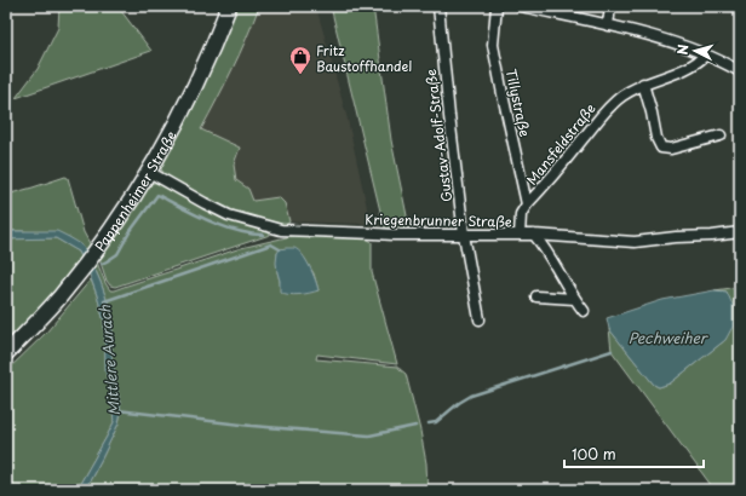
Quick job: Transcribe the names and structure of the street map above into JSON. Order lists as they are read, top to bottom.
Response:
{
  "streets": {
    "street": [
      "Tillystraße",
      "Gustav-Adolf-Straße",
      "Mansfeldstraße",
      "Pappenheimer Straße",
      "Kriegenbrunner Straße"
    ]
  },
  "crossings": [
    ["Tillystraße", "Mansfeldstraße"],
    ["Gustav-Adolf-Straße", "Kriegenbrunner Straße"],
    ["Mansfeldstraße", "Kriegenbrunner Straße"],
    ["Pappenheimer Straße", "Kriegenbrunner Straße"]
  ],
  "water": ["Pechweiher", "Mittlere Aurach"],
  "places": {
    "shop": ["Fritz Baustoffhandel"]
  },
  "scale_bar": "100 m",
  "north": "left"
}
